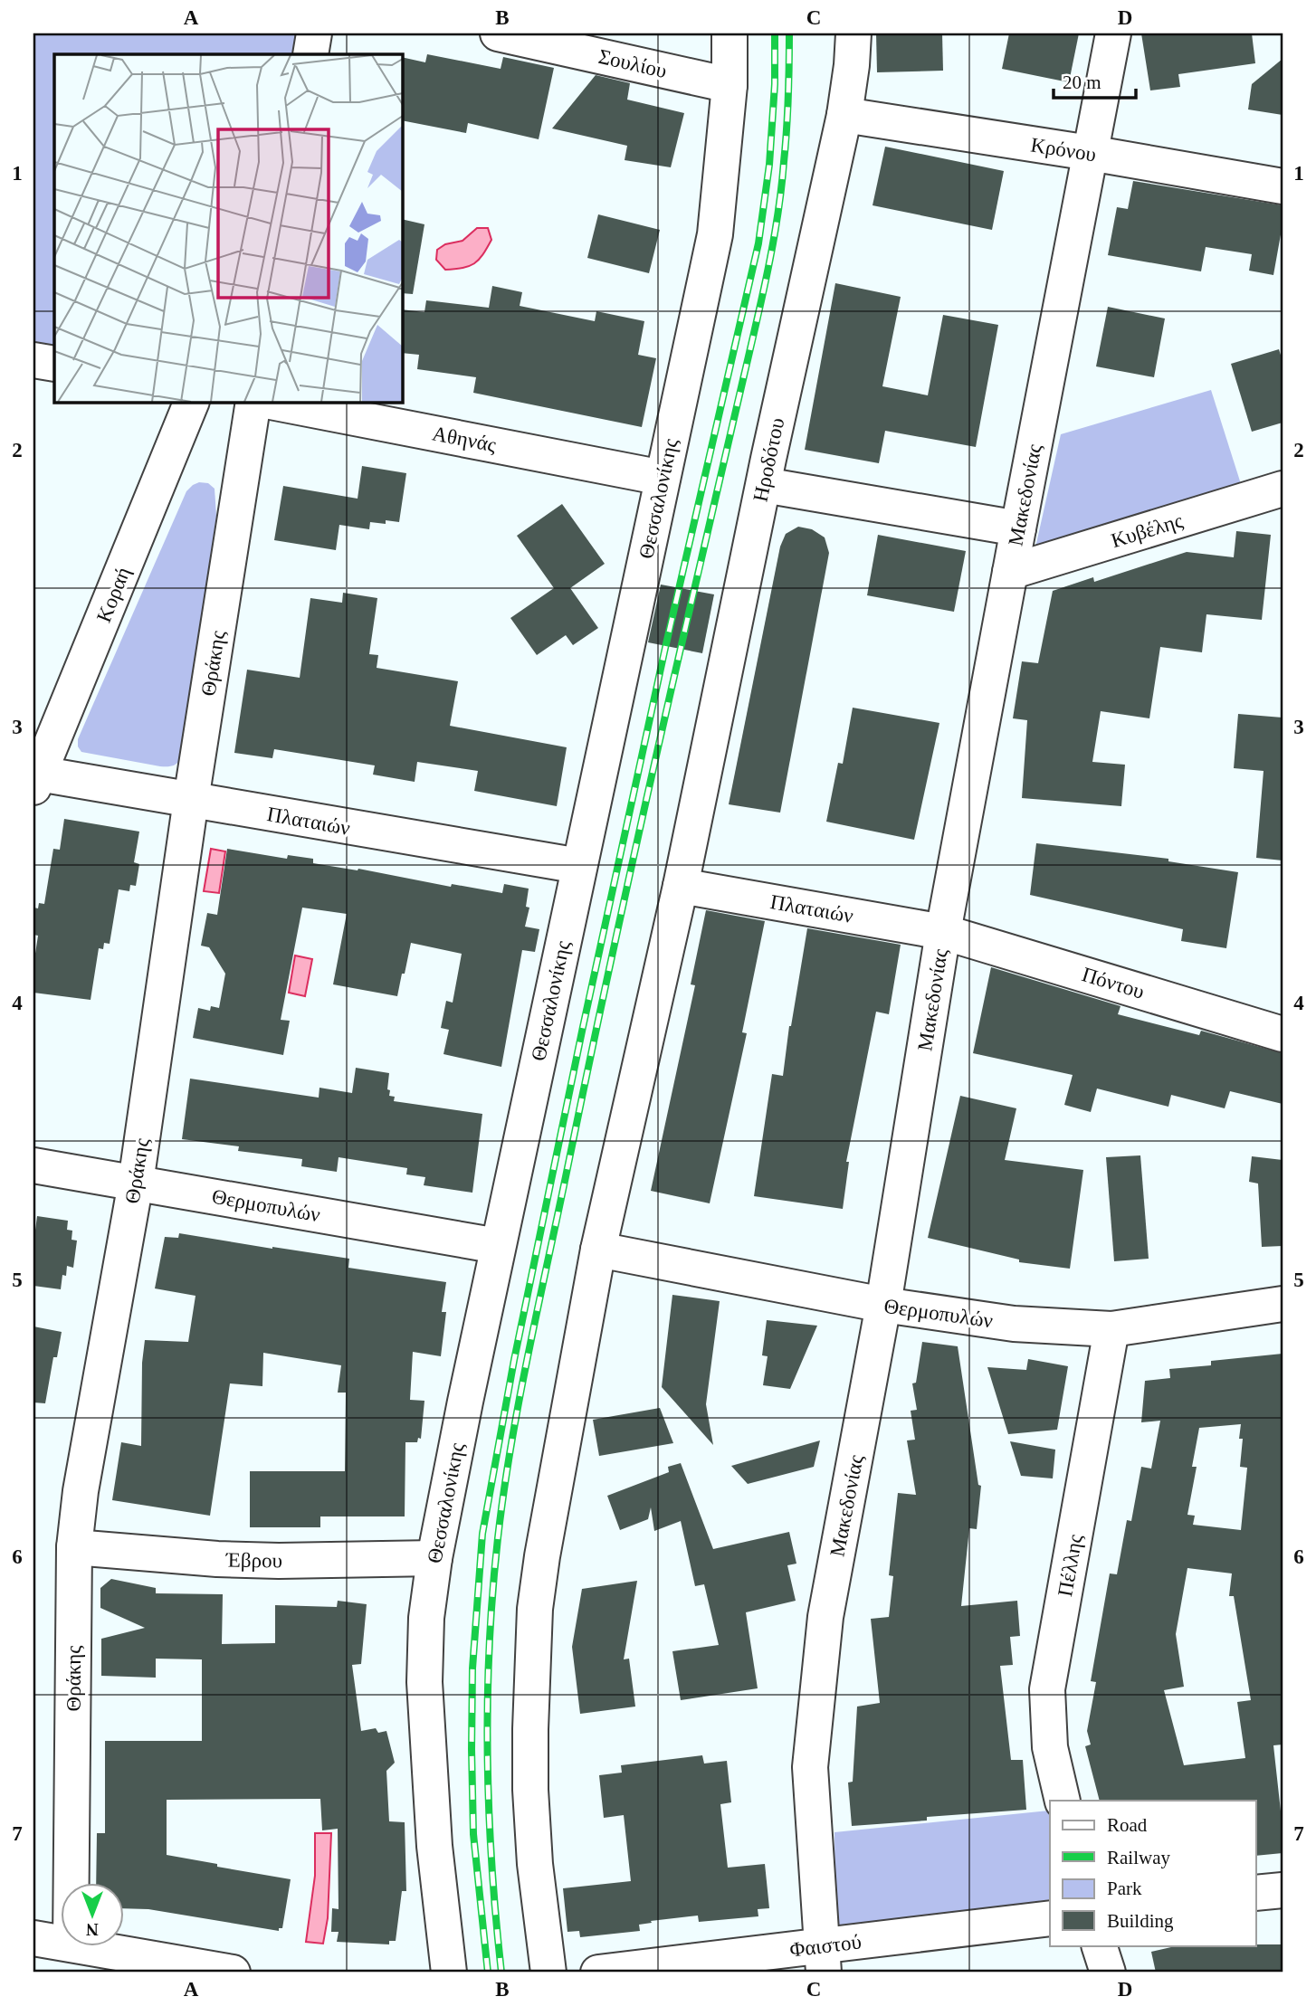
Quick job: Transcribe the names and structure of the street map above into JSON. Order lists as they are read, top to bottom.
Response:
{
  "streets": {
    "street": [
      "Σουλίου",
      "Κρόνου",
      "Αθηνάς",
      "Ηροδότου",
      "Μακεδονίας",
      "Θεσσαλονίκης",
      "Κυβέλης",
      "Κοραή",
      "Θράκης",
      "Πλαταιών",
      "Πόντου",
      "Θερμοπυλών",
      "Έβρου",
      "Πέλλης",
      "Φαιστού"
    ]
  },
  "crossings": [
    ["Σουλίου", "Θεσσαλονίκης"],
    ["Κρόνου", "Ηροδότου"],
    ["Κρόνου", "Μακεδονίας"],
    ["Αθηνάς", "Θεσσαλονίκης"],
    ["Ηροδότου", "Πλαταιών"],
    ["Μακεδονίας", "Κυβέλης"],
    ["Μακεδονίας", "Πλαταιών"],
    ["Μακεδονίας", "Πόντου"],
    ["Μακεδονίας", "Θερμοπυλών"],
    ["Μακεδονίας", "Φαιστού"],
    ["Θεσσαλονίκης", "Πλαταιών"],
    ["Θεσσαλονίκης", "Θερμοπυλών"],
    ["Θεσσαλονίκης", "Έβρου"],
    ["Κοραή", "Πλαταιών"],
    ["Θράκης", "Πλαταιών"],
    ["Θράκης", "Θερμοπυλών"],
    ["Θράκης", "Έβρου"],
    ["Πλαταιών", "Πόντου"],
    ["Θερμοπυλών", "Πέλλης"]
  ],
  "legend": [
    "Road",
    "Railway",
    "Park",
    "Building"
  ],
  "scale_bar": "20 m",
  "north": "bottom",
  "grid": {
    "columns": [
      "A",
      "B",
      "C",
      "D"
    ],
    "rows": [
      "1",
      "2",
      "3",
      "4",
      "5",
      "6",
      "7"
    ]
  }
}
